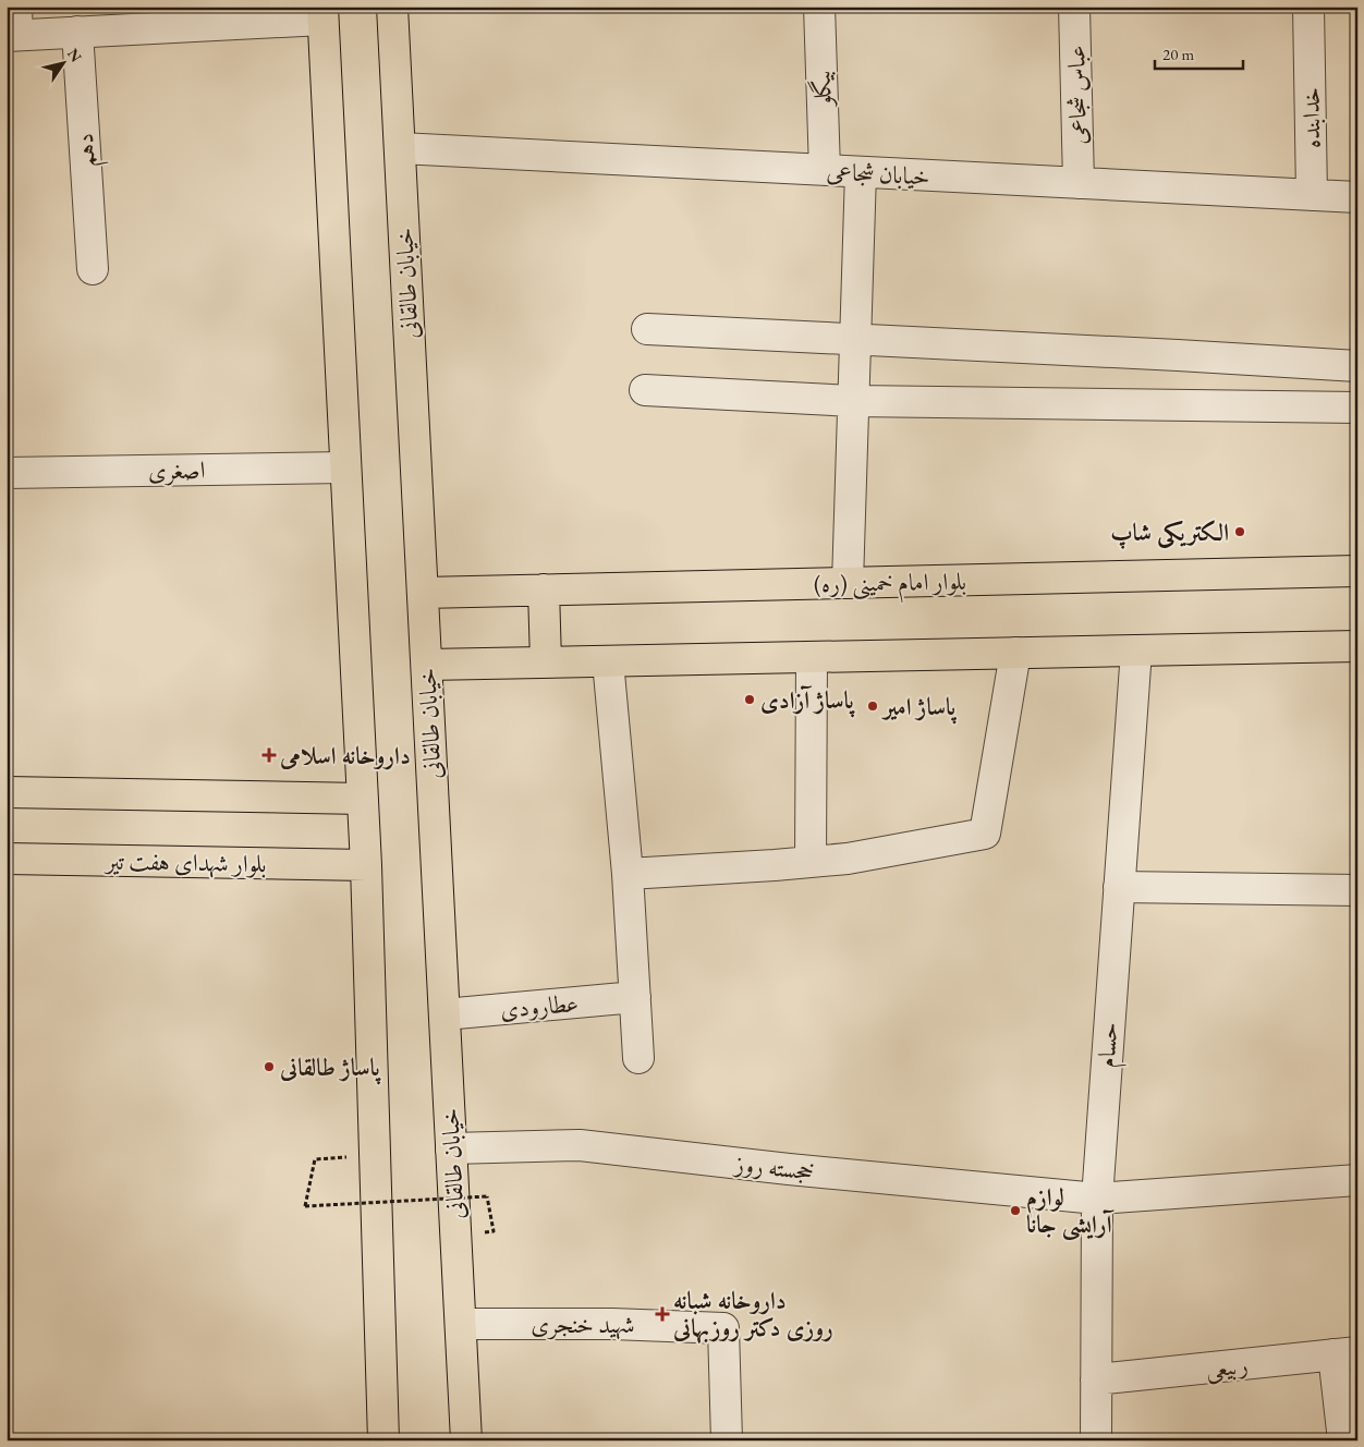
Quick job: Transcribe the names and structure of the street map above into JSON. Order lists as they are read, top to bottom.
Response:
{
  "streets": {
    "main road": ["خیابان طالقانی", "بلوار امام خمینی (ره)", "بلوار شهدای هفت تیر"],
    "street": [
      "بیگلو",
      "عباس شجاعی",
      "خدابنده",
      "دهم",
      "خیابان شجاعی",
      "اصغری",
      "عطارودی",
      "حسام",
      "خجسته روز",
      "شهید خنجری",
      "ربیعی"
    ]
  },
  "crossings": [
    ["بیگلو", "خیابان شجاعی"],
    ["عباس شجاعی", "خیابان شجاعی"],
    ["خدابنده", "خیابان شجاعی"],
    ["خیابان شجاعی", "خیابان طالقانی"],
    ["خیابان طالقانی", "بلوار امام خمینی (ره)"],
    ["خیابان طالقانی", "عطارودی"],
    ["خیابان طالقانی", "خجسته روز"],
    ["خیابان طالقانی", "شهید خنجری"],
    ["حسام", "خجسته روز"],
    ["حسام", "ربیعی"]
  ],
  "places": {
    "other": [
      "الکتریکی شاپ",
      "پاساژ آزادی",
      "پاساژ امیر",
      "پاساژ طالقانی",
      "لوازم آرایشی جانا"
    ],
    "health": ["داروخانه اسلامی", "داروخانه شبانه روزی دکتر روزبهانی"]
  },
  "scale_bar": "20 m",
  "north": "top right"
}
